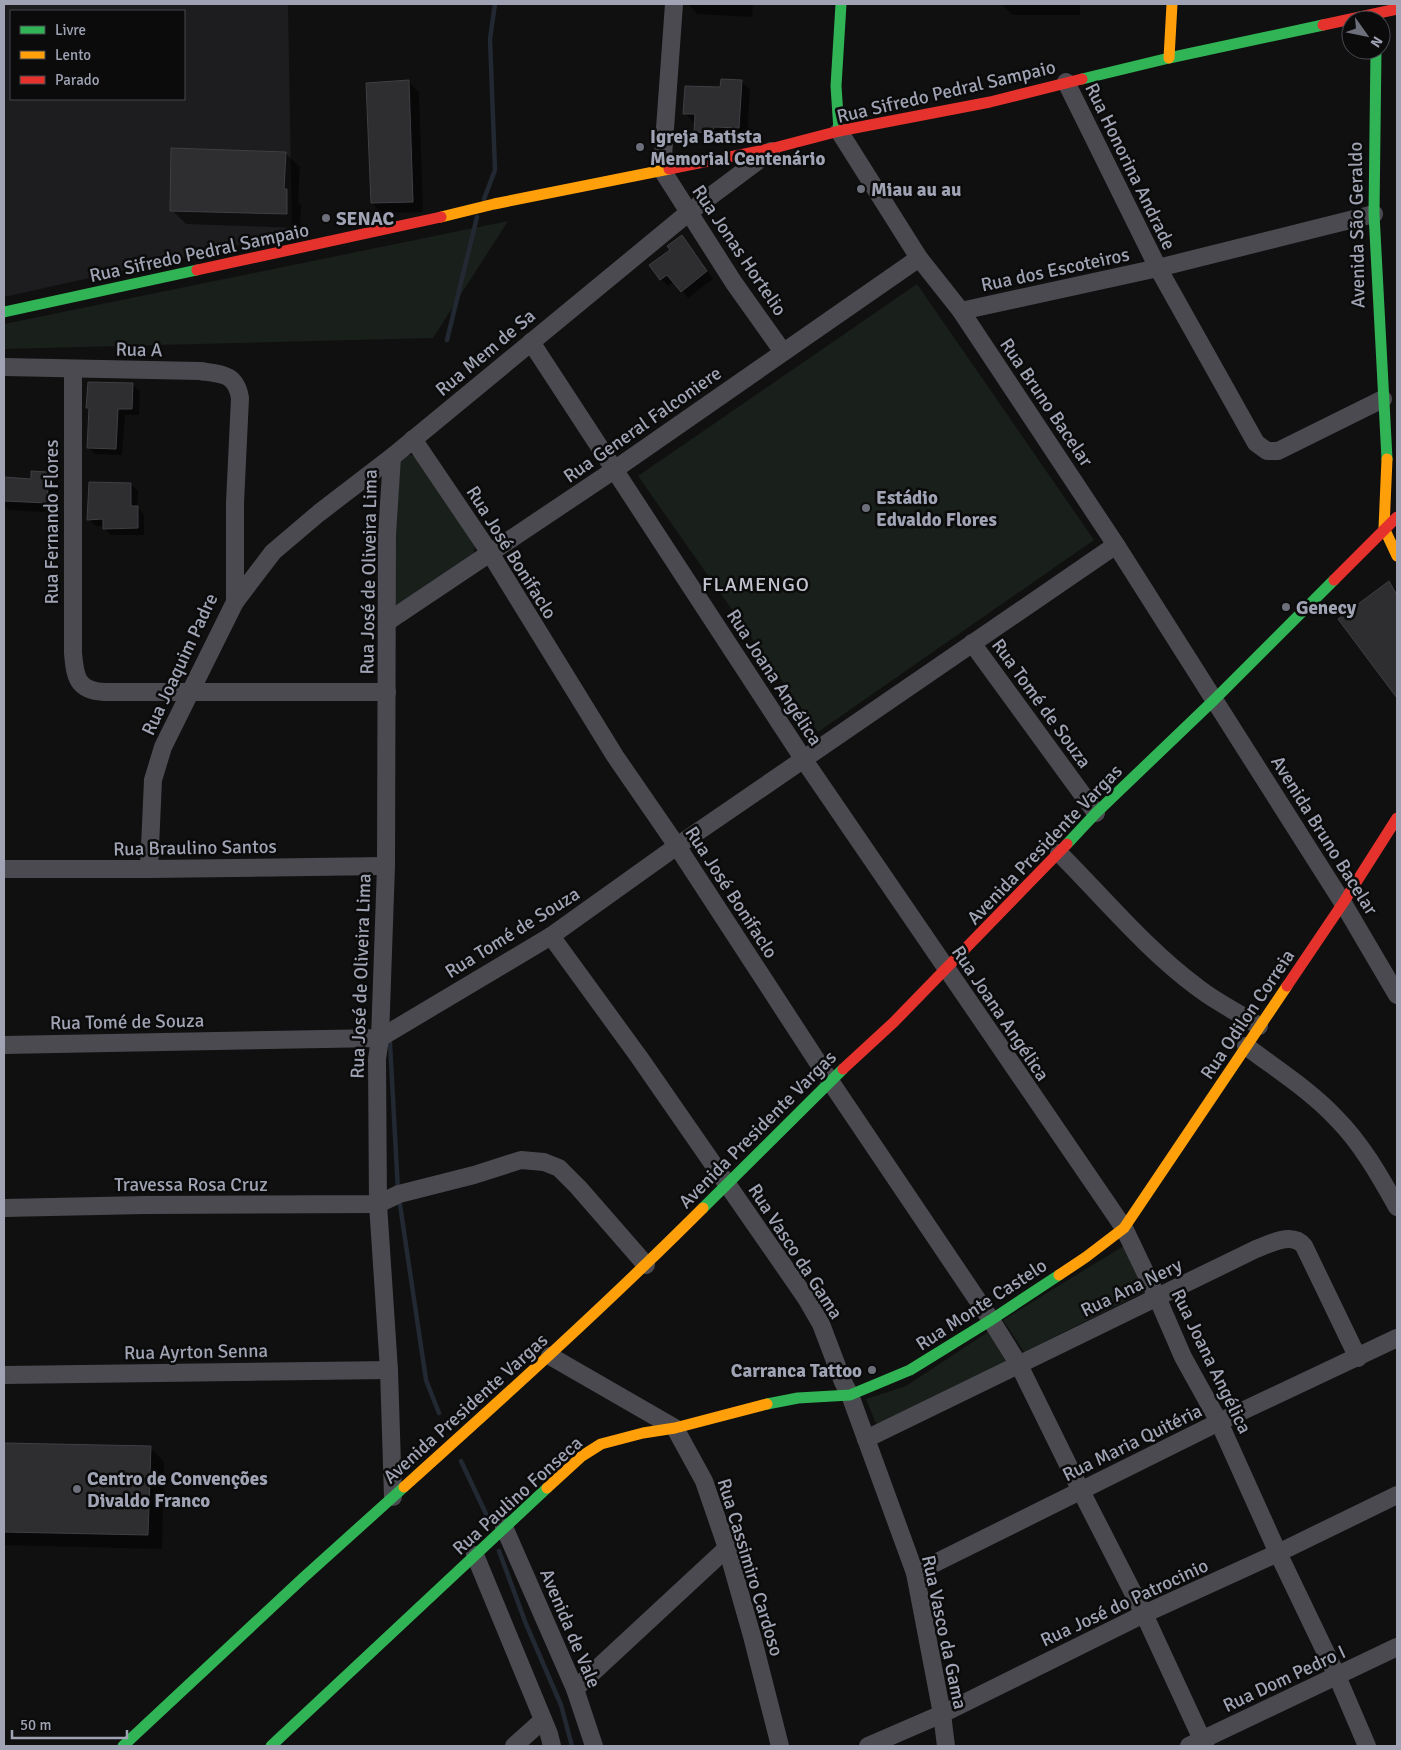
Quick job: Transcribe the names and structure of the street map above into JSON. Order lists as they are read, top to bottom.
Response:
{
  "streets": {
    "main road": [
      "Rua Sifredo Pedral Sampaio",
      "Avenida São Geraldo",
      "Avenida Presidente Vargas",
      "Rua Odilon Correia",
      "Rua Monte Castelo",
      "Rua Paulino Fonseca"
    ],
    "street": [
      "Rua Honorina Andrade",
      "Rua Jonas Hortelio",
      "Rua dos Escoteiros",
      "Rua A",
      "Rua Mem de Sa",
      "Rua Bruno Bacelar",
      "Rua General Falconiere",
      "Rua Fernando Flores",
      "Rua José Bonifaclo",
      "Rua José de Oliveira Lima",
      "Rua Joaquim Padre",
      "Rua Joana Angélica",
      "Rua Tomé de Souza",
      "Avenida Bruno Bacelar",
      "Rua Braulino Santos",
      "Travessa Rosa Cruz",
      "Rua Vasco da Gama",
      "Rua Ana Nery",
      "Rua Ayrton Senna",
      "Rua Maria Quitéria",
      "Rua Cassimiro Cardoso",
      "Rua José do Patrocinio",
      "Avenida de Vale",
      "Rua Dom Pedro I"
    ]
  },
  "crossings": [
    ["Rua Sifredo Pedral Sampaio", "Rua Honorina Andrade"],
    ["Rua Sifredo Pedral Sampaio", "Rua Jonas Hortelio"],
    ["Rua Sifredo Pedral Sampaio", "Rua Mem de Sa"],
    ["Rua Sifredo Pedral Sampaio", "Rua Bruno Bacelar"],
    ["Rua Honorina Andrade", "Rua dos Escoteiros"],
    ["Avenida São Geraldo", "Rua dos Escoteiros"],
    ["Avenida São Geraldo", "Avenida Presidente Vargas"],
    ["Rua Jonas Hortelio", "Rua Mem de Sa"],
    ["Rua Jonas Hortelio", "Rua General Falconiere"],
    ["Rua dos Escoteiros", "Rua Bruno Bacelar"],
    ["Rua A", "Rua Fernando Flores"],
    ["Rua A", "Rua Joaquim Padre"],
    ["Rua Mem de Sa", "Rua José Bonifaclo"],
    ["Rua Mem de Sa", "Rua José de Oliveira Lima"],
    ["Rua Mem de Sa", "Rua Joaquim Padre"],
    ["Rua Mem de Sa", "Rua Joana Angélica"],
    ["Rua Bruno Bacelar", "Rua General Falconiere"],
    ["Rua Bruno Bacelar", "Rua Tomé de Souza"],
    ["Rua Bruno Bacelar", "Avenida Bruno Bacelar"],
    ["Rua Bruno Bacelar", "Avenida Presidente Vargas"],
    ["Rua General Falconiere", "Rua José Bonifaclo"],
    ["Rua General Falconiere", "Rua José de Oliveira Lima"],
    ["Rua General Falconiere", "Rua Joana Angélica"],
    ["Rua Fernando Flores", "Rua Joaquim Padre"],
    ["Rua José Bonifaclo", "Rua Tomé de Souza"],
    ["Rua José Bonifaclo", "Avenida Presidente Vargas"],
    ["Rua José Bonifaclo", "Rua Ana Nery"],
    ["Rua José Bonifaclo", "Rua Monte Castelo"],
    ["Rua José Bonifaclo", "Rua Maria Quitéria"],
    ["Rua José Bonifaclo", "Rua José do Patrocinio"],
    ["Rua José Bonifaclo", "Rua Dom Pedro I"],
    ["Rua José de Oliveira Lima", "Rua Tomé de Souza"],
    ["Rua José de Oliveira Lima", "Avenida Presidente Vargas"],
    ["Rua José de Oliveira Lima", "Rua Braulino Santos"],
    ["Rua José de Oliveira Lima", "Travessa Rosa Cruz"],
    ["Rua José de Oliveira Lima", "Rua Ayrton Senna"],
    ["Rua Joaquim Padre", "Rua Braulino Santos"],
    ["Rua Joana Angélica", "Rua Tomé de Souza"],
    ["Rua Joana Angélica", "Avenida Presidente Vargas"],
    ["Rua Joana Angélica", "Rua Odilon Correia"],
    ["Rua Joana Angélica", "Rua Ana Nery"],
    ["Rua Joana Angélica", "Rua Monte Castelo"],
    ["Rua Joana Angélica", "Rua Maria Quitéria"],
    ["Rua Joana Angélica", "Rua José do Patrocinio"],
    ["Rua Joana Angélica", "Rua Dom Pedro I"],
    ["Rua Tomé de Souza", "Avenida Presidente Vargas"],
    ["Rua Tomé de Souza", "Rua Vasco da Gama"],
    ["Avenida Bruno Bacelar", "Avenida Presidente Vargas"],
    ["Avenida Bruno Bacelar", "Rua Odilon Correia"],
    ["Avenida Presidente Vargas", "Rua Vasco da Gama"],
    ["Rua Odilon Correia", "Rua Monte Castelo"],
    ["Rua Vasco da Gama", "Rua Ana Nery"],
    ["Rua Vasco da Gama", "Rua Monte Castelo"],
    ["Rua Vasco da Gama", "Rua Maria Quitéria"],
    ["Rua Vasco da Gama", "Rua Paulino Fonseca"],
    ["Rua Vasco da Gama", "Rua José do Patrocinio"],
    ["Rua Ana Nery", "Rua Maria Quitéria"],
    ["Rua Monte Castelo", "Rua Paulino Fonseca"],
    ["Rua Paulino Fonseca", "Rua Cassimiro Cardoso"],
    ["Rua Paulino Fonseca", "Avenida de Vale"]
  ],
  "districts": ["FLAMENGO"],
  "places": [
    "Igreja Batista Memorial Centenário",
    "Miau au au",
    "SENAC",
    "Estádio Edvaldo Flores",
    "Genecy",
    "Carranca Tattoo",
    "Centro de Convenções Divaldo Franco"
  ],
  "legend": ["Livre", "Lento", "Parado"],
  "scale_bar": "50 m",
  "north": "bottom right"
}
